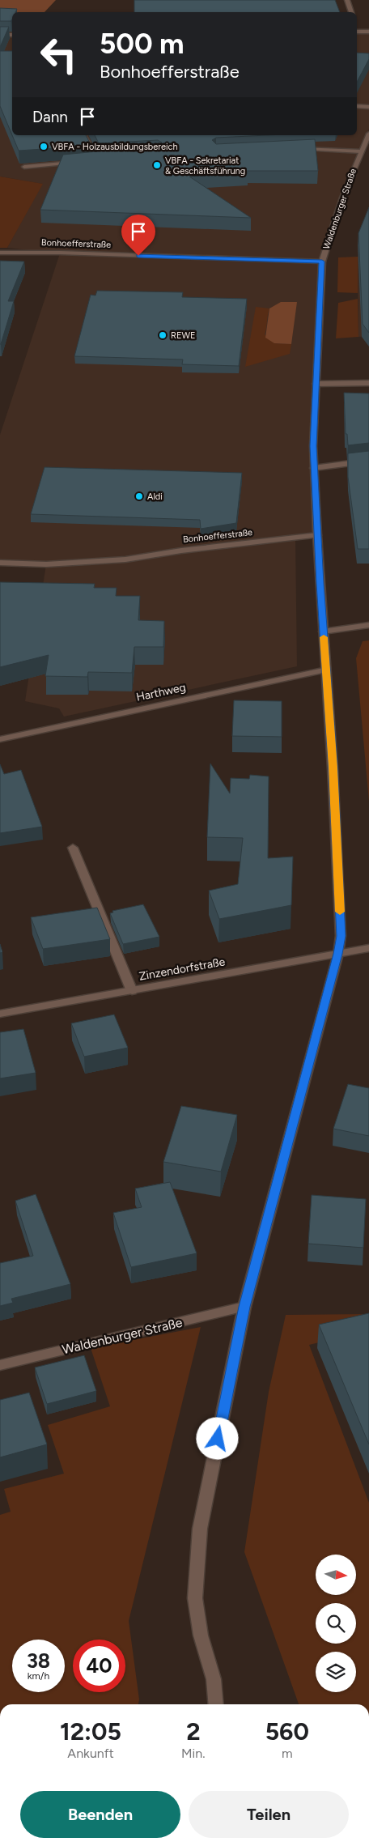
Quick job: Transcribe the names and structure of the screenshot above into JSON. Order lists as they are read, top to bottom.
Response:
{
  "streets": {
    "street": [
      "Waldenburger Straße",
      "Bonhoefferstraße",
      "Harthweg",
      "Zinzendorfstraße"
    ]
  },
  "crossings": [
    ["Waldenburger Straße", "Bonhoefferstraße"],
    ["Waldenburger Straße", "Harthweg"],
    ["Waldenburger Straße", "Zinzendorfstraße"]
  ],
  "places": [
    "VBFA - Holzausbildungsbereich",
    "VBFA - Sekretariat & Geschäftsführung",
    "REWE",
    "Aldi"
  ],
  "north": "right",
  "page": {
    "turn": ["500 m", "Bonhoefferstraße"],
    "then": "Dann",
    "speed": "38 km/h",
    "limit": "40",
    "eta": [
      "12:05",
      "Ankunft",
      "2",
      "Min.",
      "560",
      "m"
    ],
    "buttons": ["Beenden", "Teilen"]
  }
}
